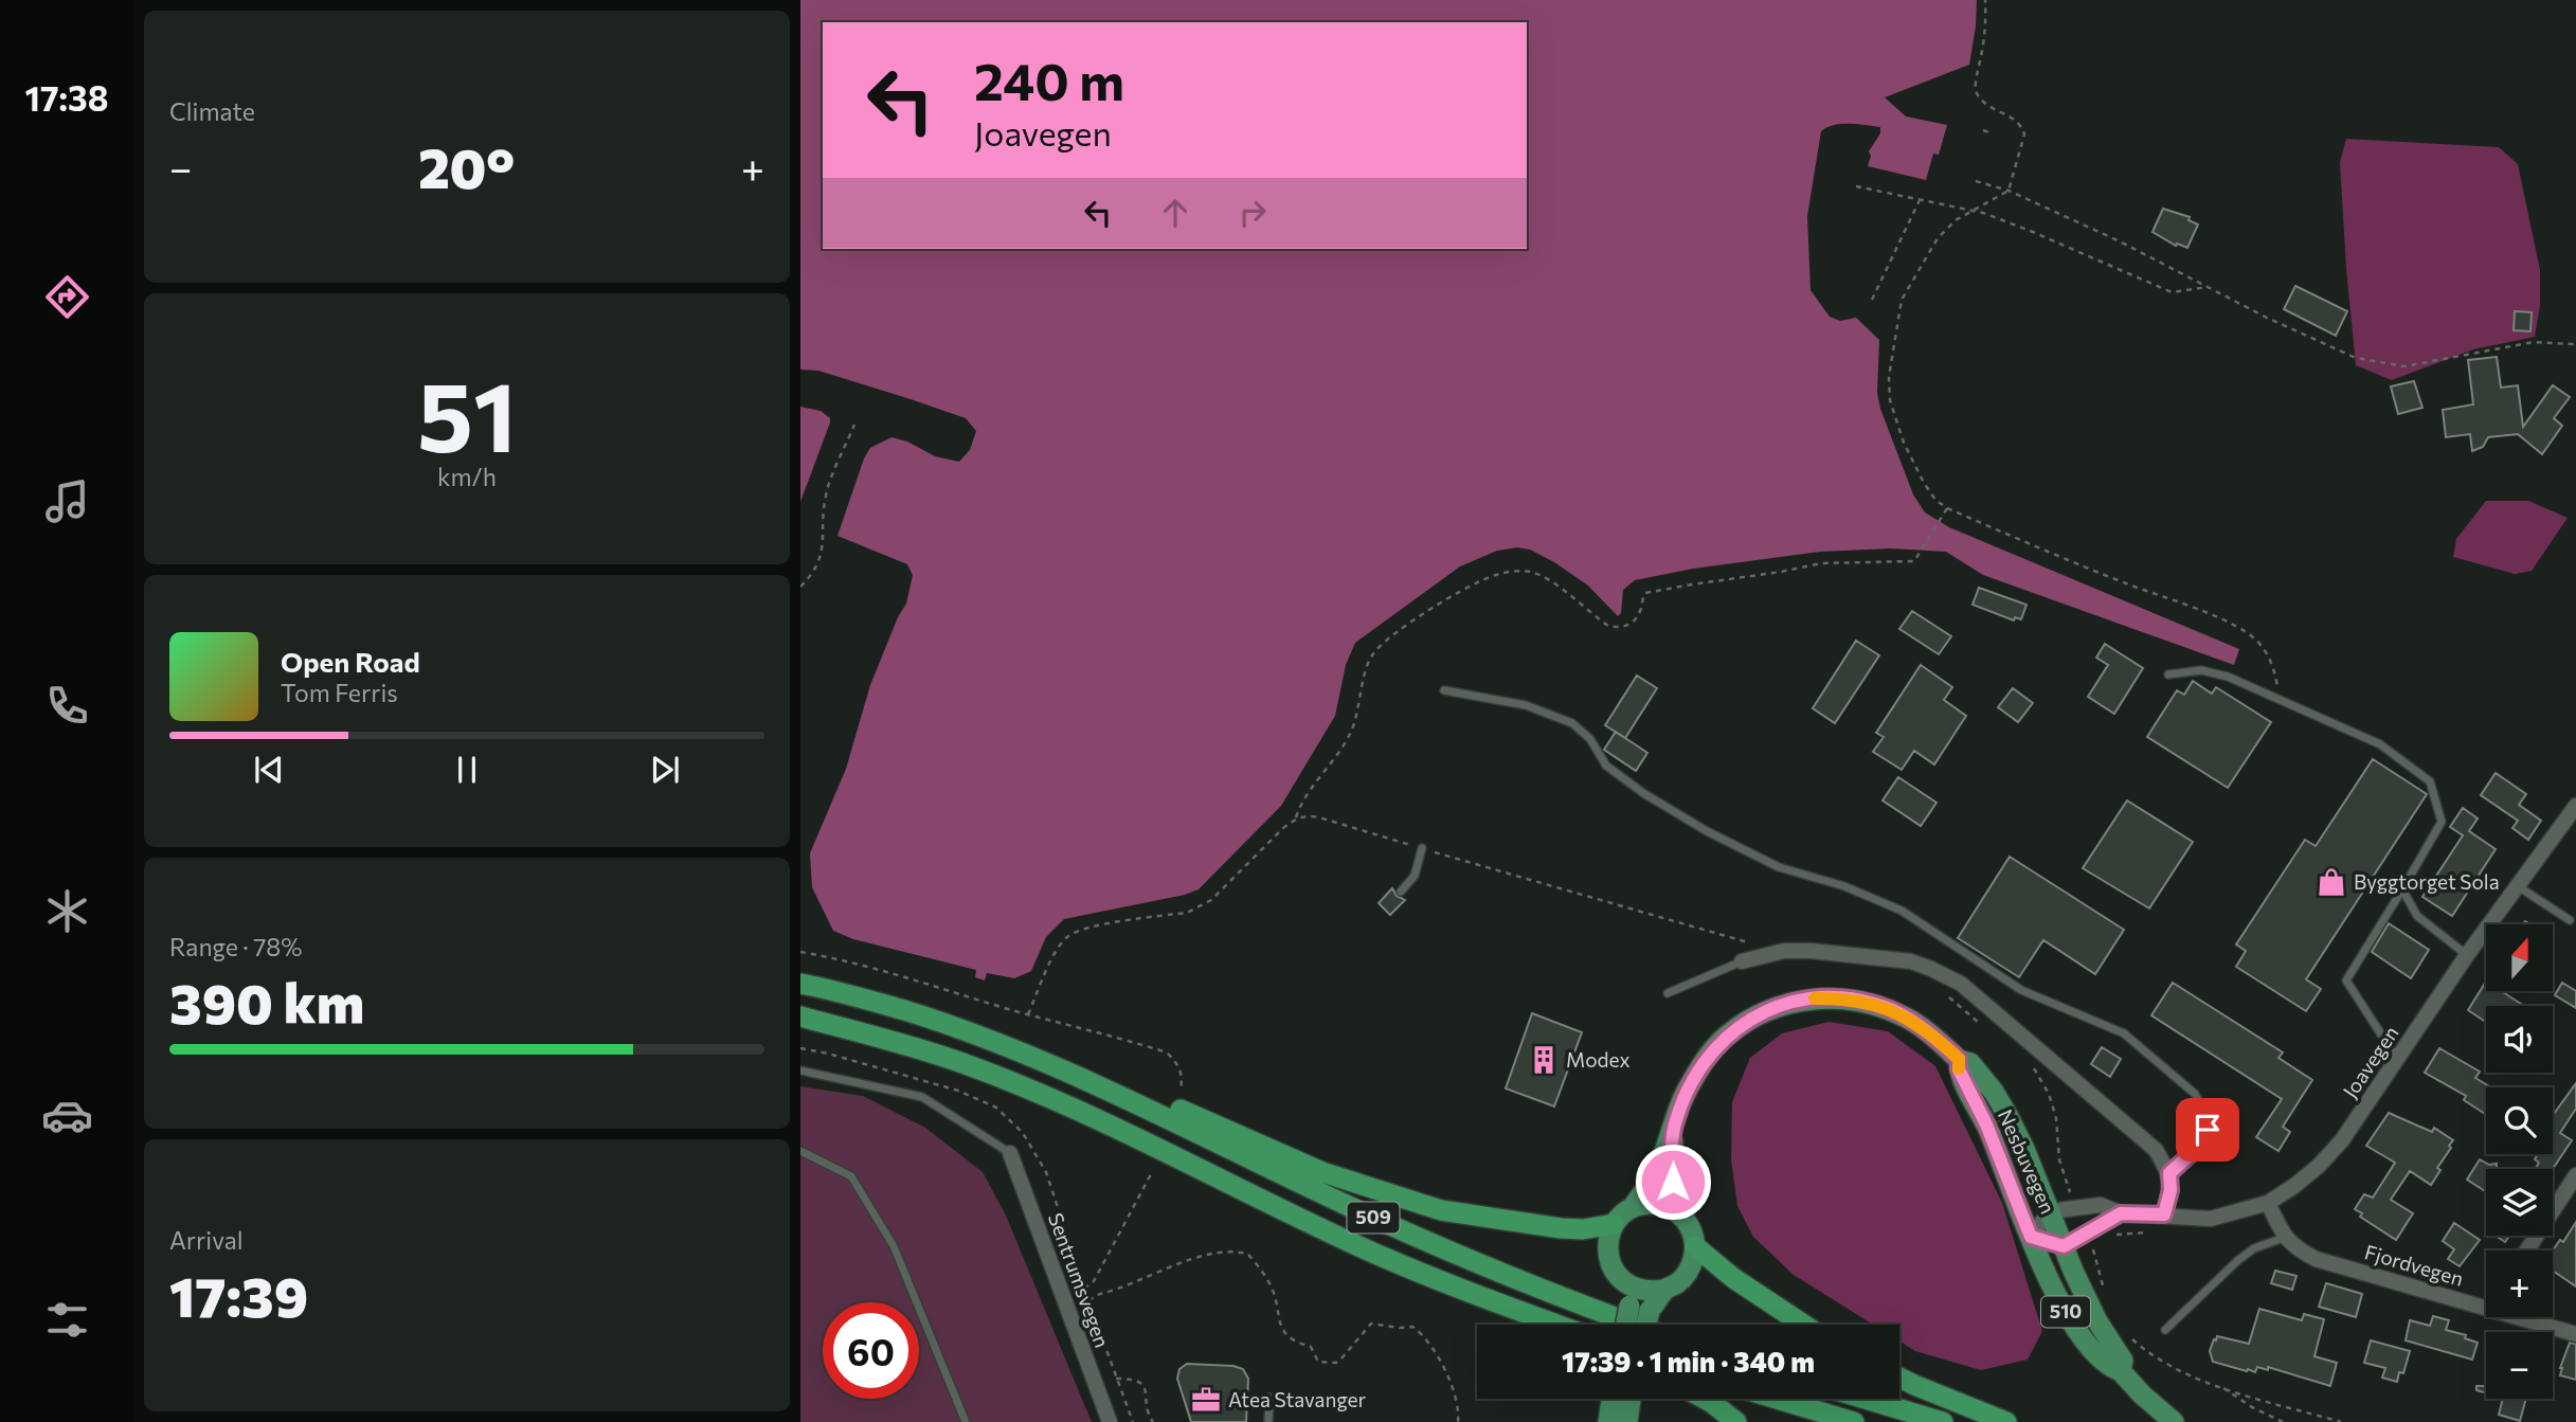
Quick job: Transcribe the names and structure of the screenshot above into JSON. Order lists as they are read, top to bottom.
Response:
{
  "streets": {
    "highway": ["509"],
    "main road": ["Nesbuvegen", "510"],
    "street": ["Joavegen", "Fjordvegen", "Sentrumsvegen"]
  },
  "crossings": [
    ["Joavegen", "Nesbuvegen"],
    ["Nesbuvegen", "510"],
    ["509", "510"]
  ],
  "places": {
    "shop": ["Byggtorget Sola"],
    "building": ["Modex"],
    "office": ["Atea Stavanger"]
  },
  "north": "top",
  "page": {
    "tabs": "17:38",
    "tile": [
      "Climate",
      ["51", "km/h"],
      ["Range · 78%", "390 km"],
      ["Arrival", "17:39"]
    ],
    "turn": ["240 m", "Joavegen"],
    "heat": ["−", "20°", "+"],
    "song": ["Open Road", "Tom Ferris"],
    "map_buttons": ["+", "−"],
    "limit": "60",
    "trip": "17:39 · 1 min · 340 m"
  }
}
